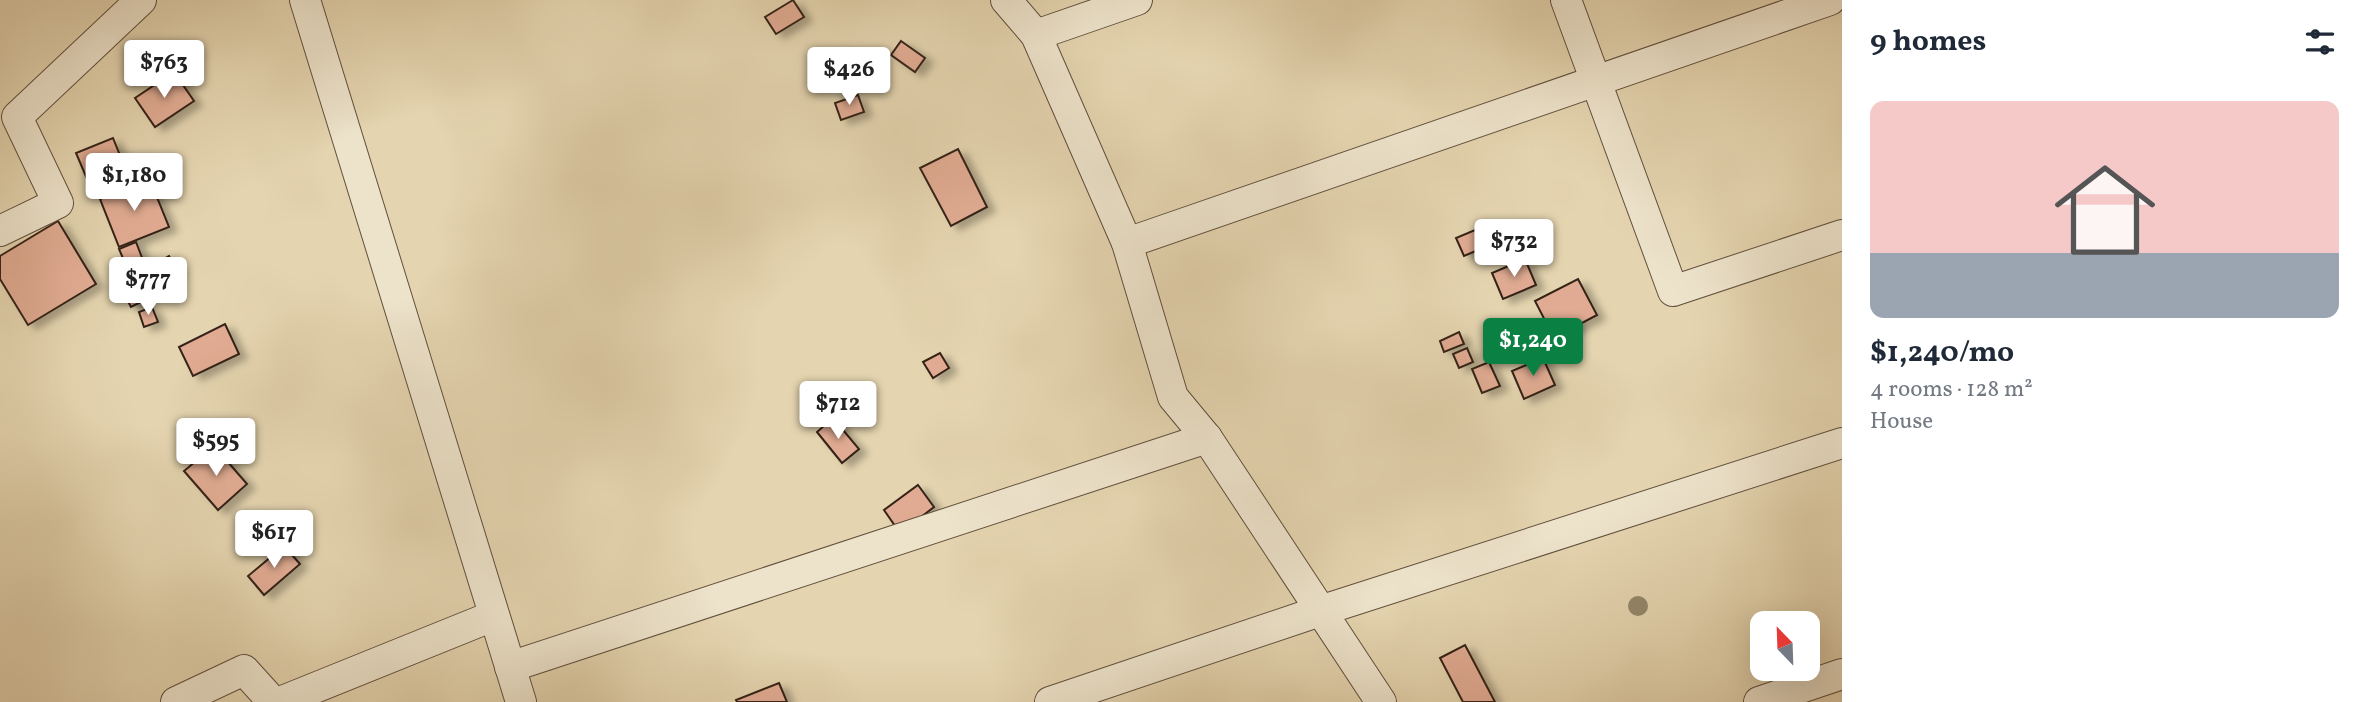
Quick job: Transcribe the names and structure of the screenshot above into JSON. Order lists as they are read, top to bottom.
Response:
{
  "north": "top left",
  "page": {
    "heading": "9 homes",
    "price": [
      "$763",
      "$426",
      "$1,180",
      "$732",
      "$777",
      "$1,240",
      "$712",
      "$595",
      "$617"
    ],
    "list": [
      {
        "name": "$1,240/mo",
        "note": "4 rooms · 128 m² · House"
      }
    ]
  }
}
